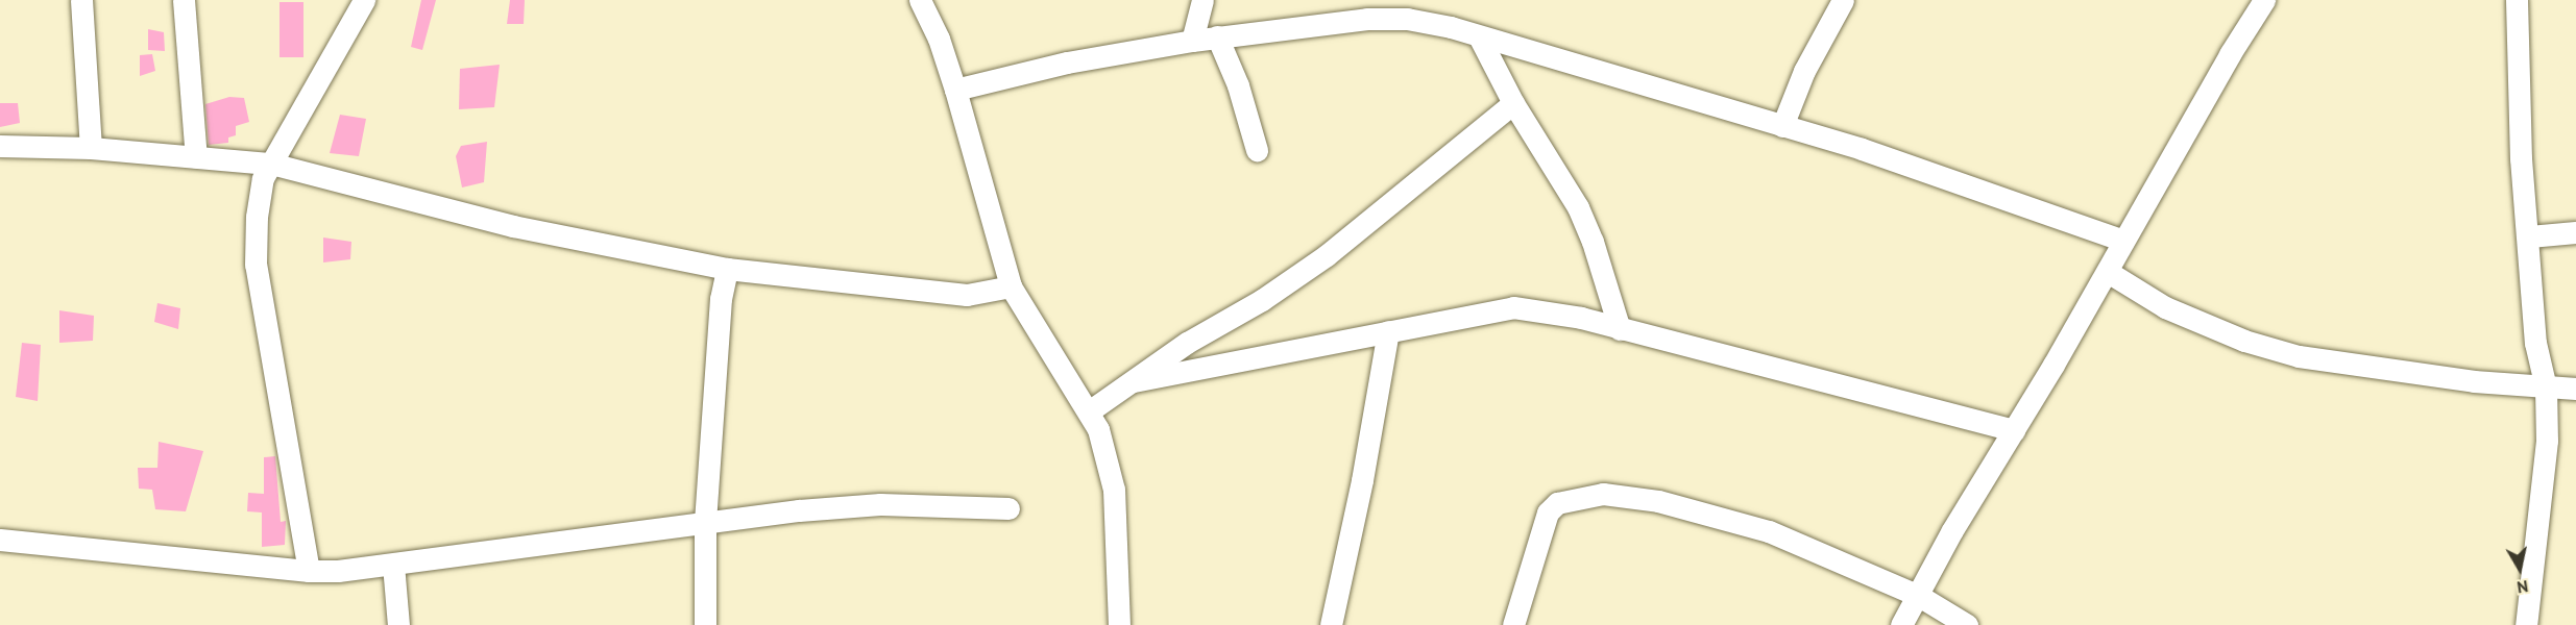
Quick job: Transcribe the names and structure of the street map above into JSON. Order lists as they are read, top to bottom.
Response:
{
  "north": "bottom"
}
